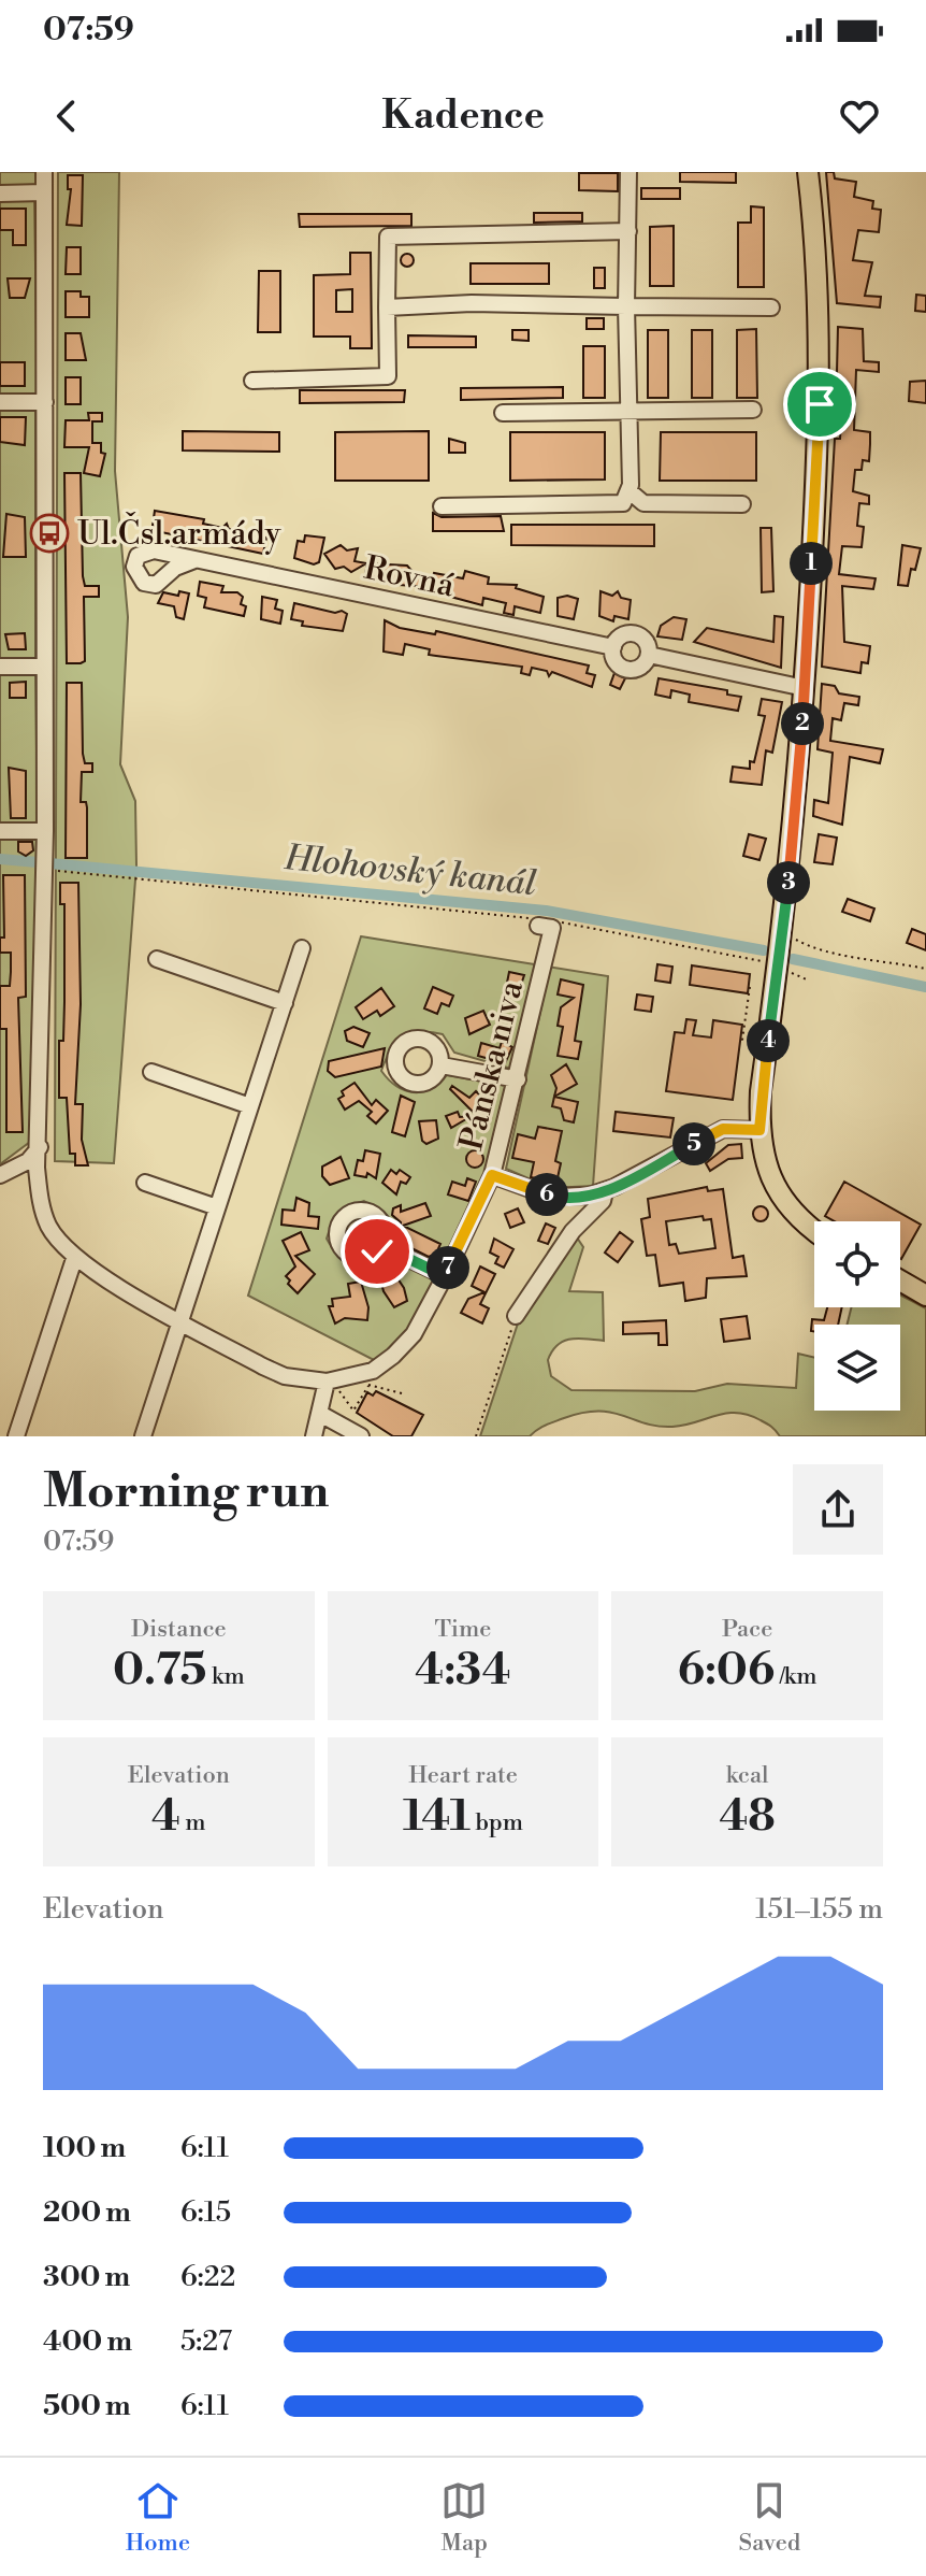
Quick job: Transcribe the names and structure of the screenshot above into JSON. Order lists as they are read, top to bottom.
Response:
{
  "streets": {
    "street": ["Rovná", "Pánska niva"]
  },
  "water": ["Hlohovský kanál"],
  "places": {
    "bus stop": ["Ul.Čsl.armády"]
  },
  "page": {
    "status": "07:59",
    "header": "Kadence",
    "pins": [
      "1",
      "2",
      "3",
      "4",
      "5",
      "6",
      "7"
    ],
    "heading": ["Morning run", "07:59"],
    "stats": [
      ["Distance", "0.75 km"],
      ["Time", "4:34"],
      ["Pace", "6:06 /km"],
      ["Elevation", "4 m"],
      ["Heart rate", "141 bpm"],
      ["kcal", "48"]
    ],
    "chart": ["Elevation", "151–155 m"],
    "list": [
      {
        "name": "100 m",
        "note": "6:11"
      },
      {
        "name": "200 m",
        "note": "6:15"
      },
      {
        "name": "300 m",
        "note": "6:22"
      },
      {
        "name": "400 m",
        "note": "5:27"
      },
      {
        "name": "500 m",
        "note": "6:11"
      }
    ],
    "tabs": ["Home", "Map", "Saved"]
  }
}
